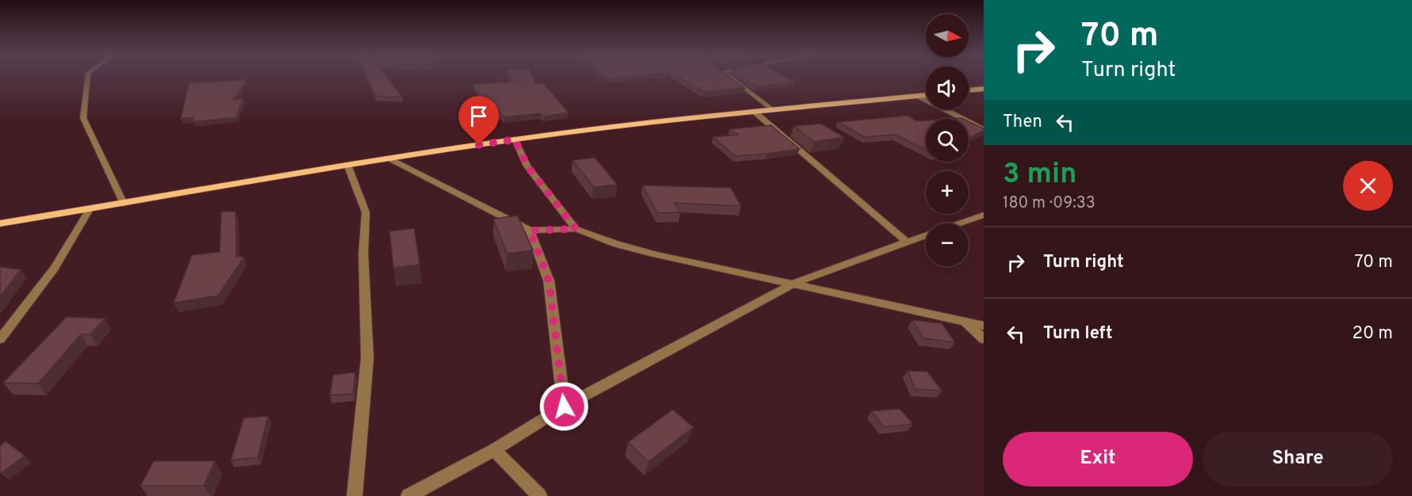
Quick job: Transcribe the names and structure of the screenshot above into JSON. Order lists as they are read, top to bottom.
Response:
{
  "north": "right",
  "page": {
    "turn": ["70 m", "Turn right"],
    "map_buttons": ["+", "−"],
    "then": "Then",
    "heading": ["3 min", "180 m · 09:33"],
    "list": [
      {
        "name": "Turn right",
        "value": "70 m"
      },
      {
        "name": "Turn left",
        "value": "20 m"
      }
    ],
    "buttons": ["Exit", "Share"]
  }
}
